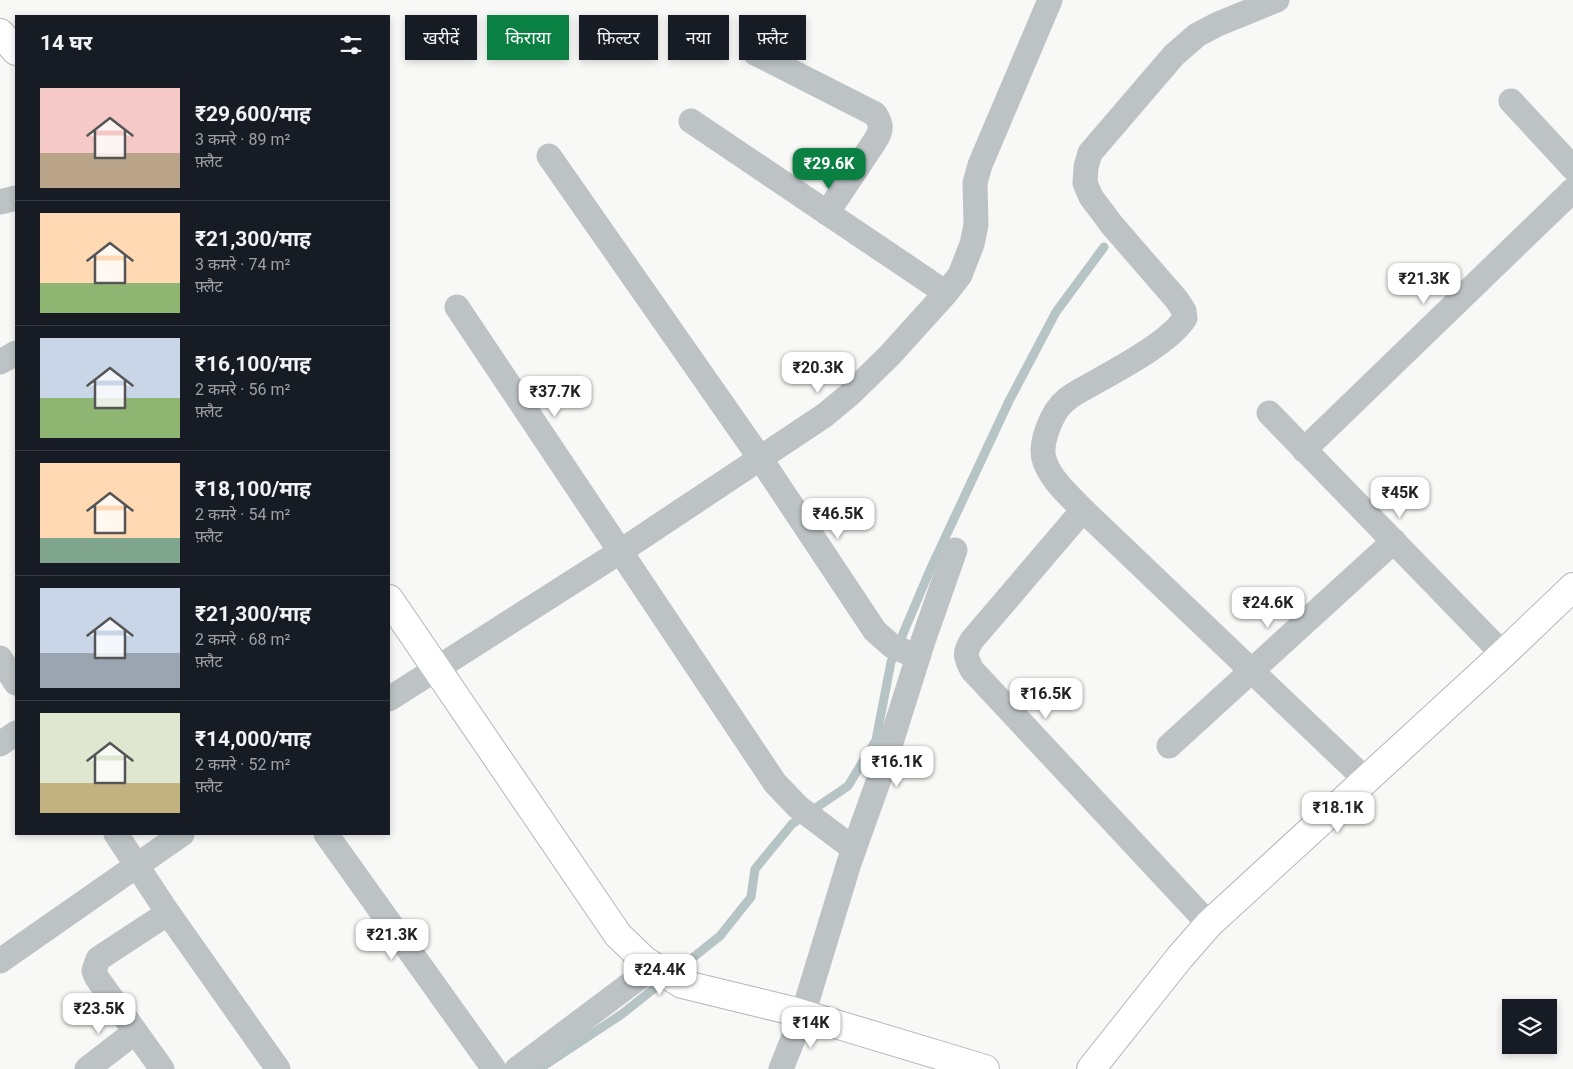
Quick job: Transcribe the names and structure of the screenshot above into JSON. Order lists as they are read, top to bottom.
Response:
{
  "page": {
    "chip": [
      "खरीदें",
      "किराया",
      "फ़िल्टर",
      "नया",
      "फ़्लैट"
    ],
    "heading": "14 घर",
    "list": [
      {
        "name": "₹29,600/माह",
        "note": "3 कमरे · 89 m² · फ़्लैट"
      },
      {
        "name": "₹21,300/माह",
        "note": "3 कमरे · 74 m² · फ़्लैट"
      },
      {
        "name": "₹16,100/माह",
        "note": "2 कमरे · 56 m² · फ़्लैट"
      },
      {
        "name": "₹18,100/माह",
        "note": "2 कमरे · 54 m² · फ़्लैट"
      },
      {
        "name": "₹21,300/माह",
        "note": "2 कमरे · 68 m² · फ़्लैट"
      },
      {
        "name": "₹14,000/माह",
        "note": "2 कमरे · 52 m² · फ़्लैट"
      }
    ],
    "price": [
      "₹29.6K",
      "₹21.3K",
      "₹20.3K",
      "₹37.7K",
      "₹45K",
      "₹46.5K",
      "₹24.6K",
      "₹16.5K",
      "₹16.1K",
      "₹18.1K",
      "₹21.3K",
      "₹24.4K",
      "₹23.5K",
      "₹14K"
    ]
  }
}
